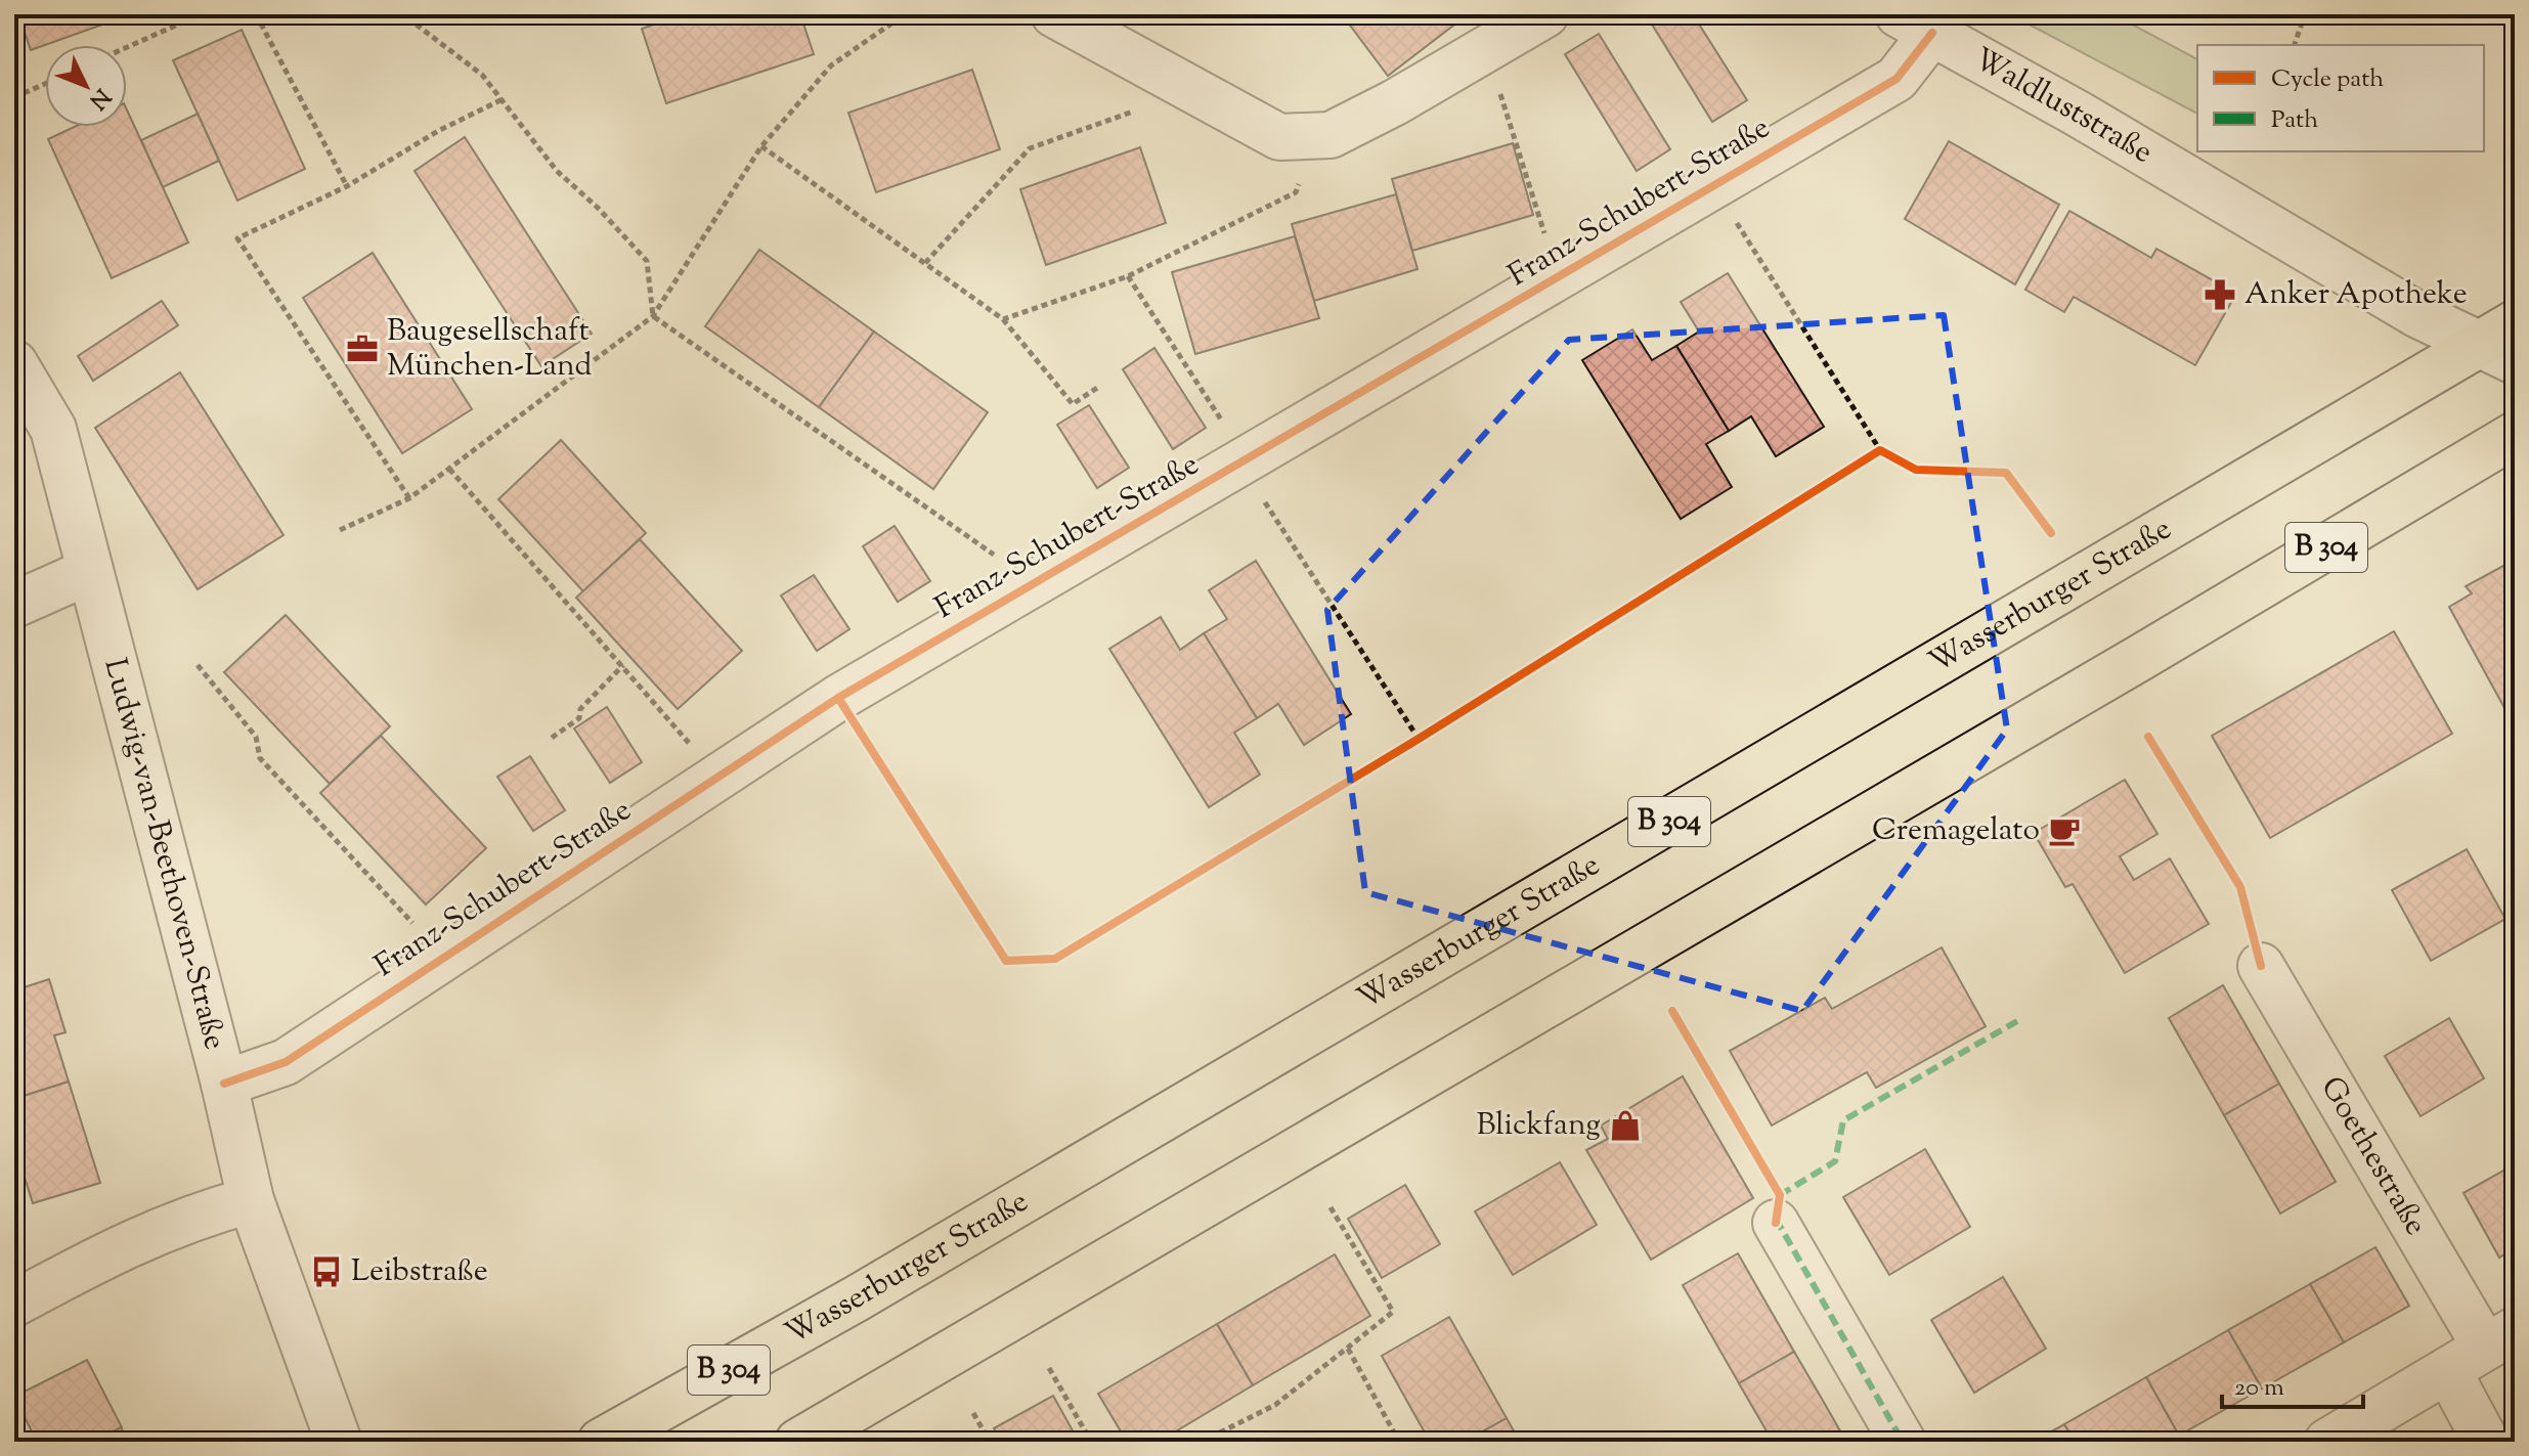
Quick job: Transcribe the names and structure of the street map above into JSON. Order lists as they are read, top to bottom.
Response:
{
  "streets": {
    "main road": ["B 304", "Wasserburger Straße"],
    "street": [
      "Waldluststraße",
      "Franz-Schubert-Straße",
      "Ludwig-van-Beethoven-Straße",
      "Goethestraße"
    ]
  },
  "crossings": [
    ["Waldluststraße", "Franz-Schubert-Straße"],
    ["Waldluststraße", "Wasserburger Straße"],
    ["Franz-Schubert-Straße", "Ludwig-van-Beethoven-Straße"]
  ],
  "places": {
    "pharmacy": ["Anker Apotheke"],
    "office": ["Baugesellschaft München-Land"],
    "cafe": ["Cremagelato"],
    "shop": ["Blickfang"],
    "bus stop": ["Leibstraße"]
  },
  "legend": ["Cycle path", "Path"],
  "scale_bar": "20 m",
  "north": "bottom right"
}
